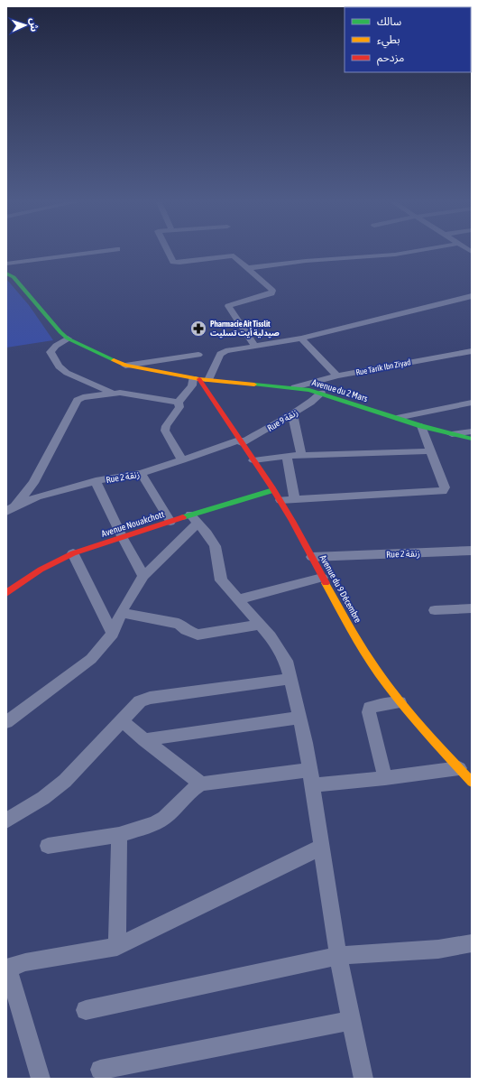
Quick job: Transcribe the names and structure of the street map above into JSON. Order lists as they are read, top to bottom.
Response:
{
  "streets": {
    "street": [
      "Rue Tarik Ibn Ziyad",
      "Avenue du 2 Mars",
      "Rue 9 زنقة",
      "Rue 2 زنقة",
      "Avenue Nouakchott",
      "Avenue du 9 Décembre"
    ]
  },
  "crossings": [
    ["Rue Tarik Ibn Ziyad", "Avenue du 2 Mars"],
    ["Avenue du 2 Mars", "Rue 9 زنقة"],
    ["Avenue du 2 Mars", "Avenue du 9 Décembre"],
    ["Rue 9 زنقة", "Rue 2 زنقة"],
    ["Rue 9 زنقة", "Avenue du 9 Décembre"],
    ["Rue 2 زنقة", "Avenue du 9 Décembre"],
    ["Avenue Nouakchott", "Avenue du 9 Décembre"]
  ],
  "places": {
    "pharmacy": ["Pharmacie Ait Tisslit صيدلية أيت تسليت"]
  },
  "legend": ["سالك", "بطيء", "مزدحم"],
  "north": "right"
}
